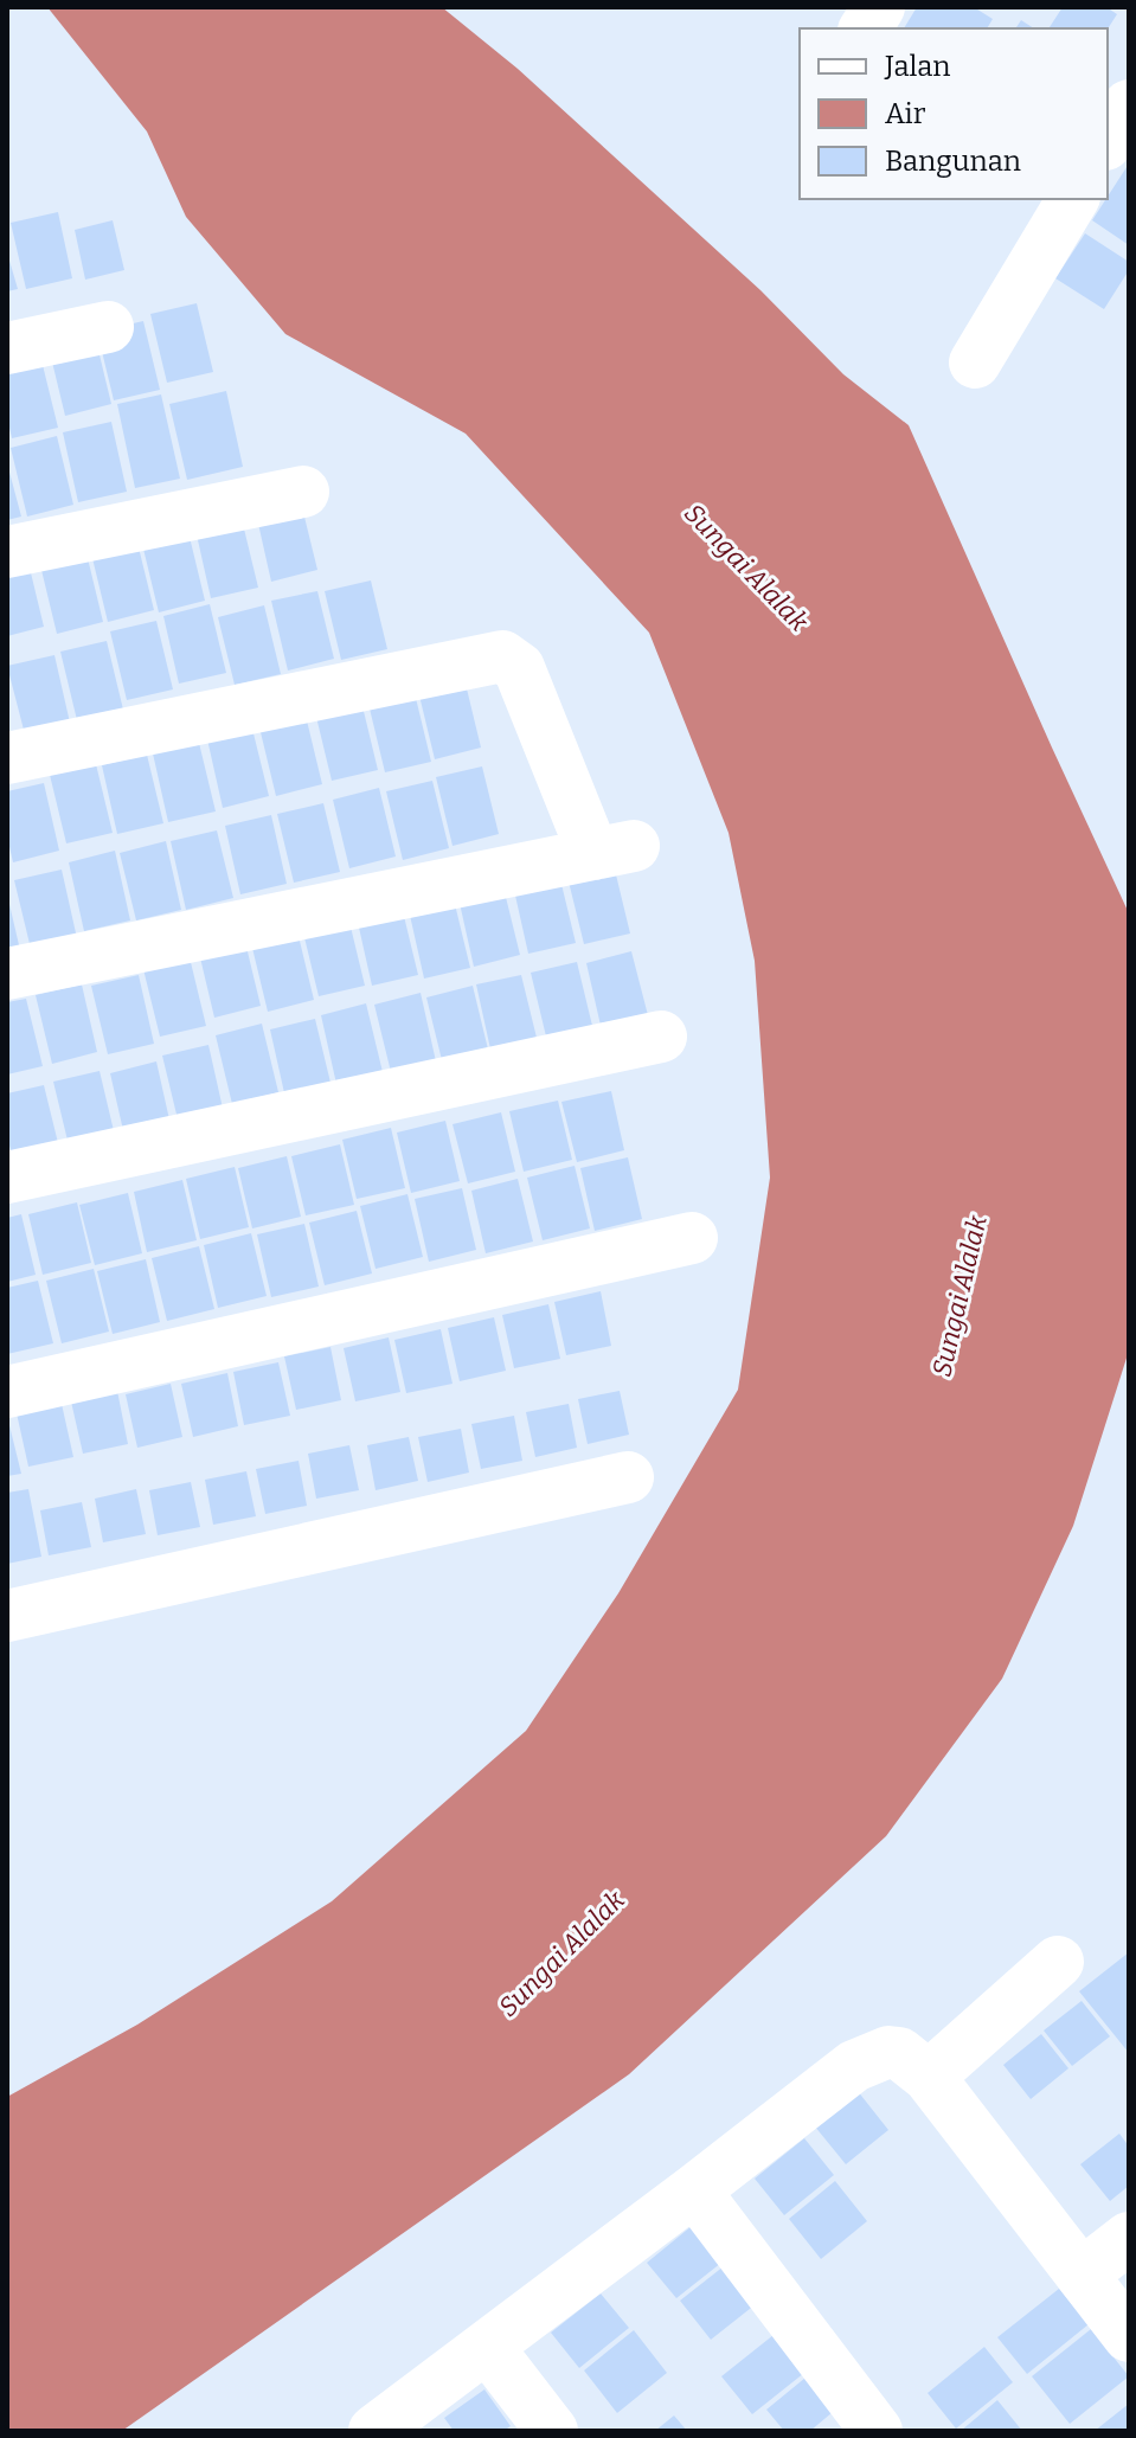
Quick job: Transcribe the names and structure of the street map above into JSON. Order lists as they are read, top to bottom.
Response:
{
  "water": ["Sungai Alalak"],
  "legend": ["Jalan", "Air", "Bangunan"]
}
